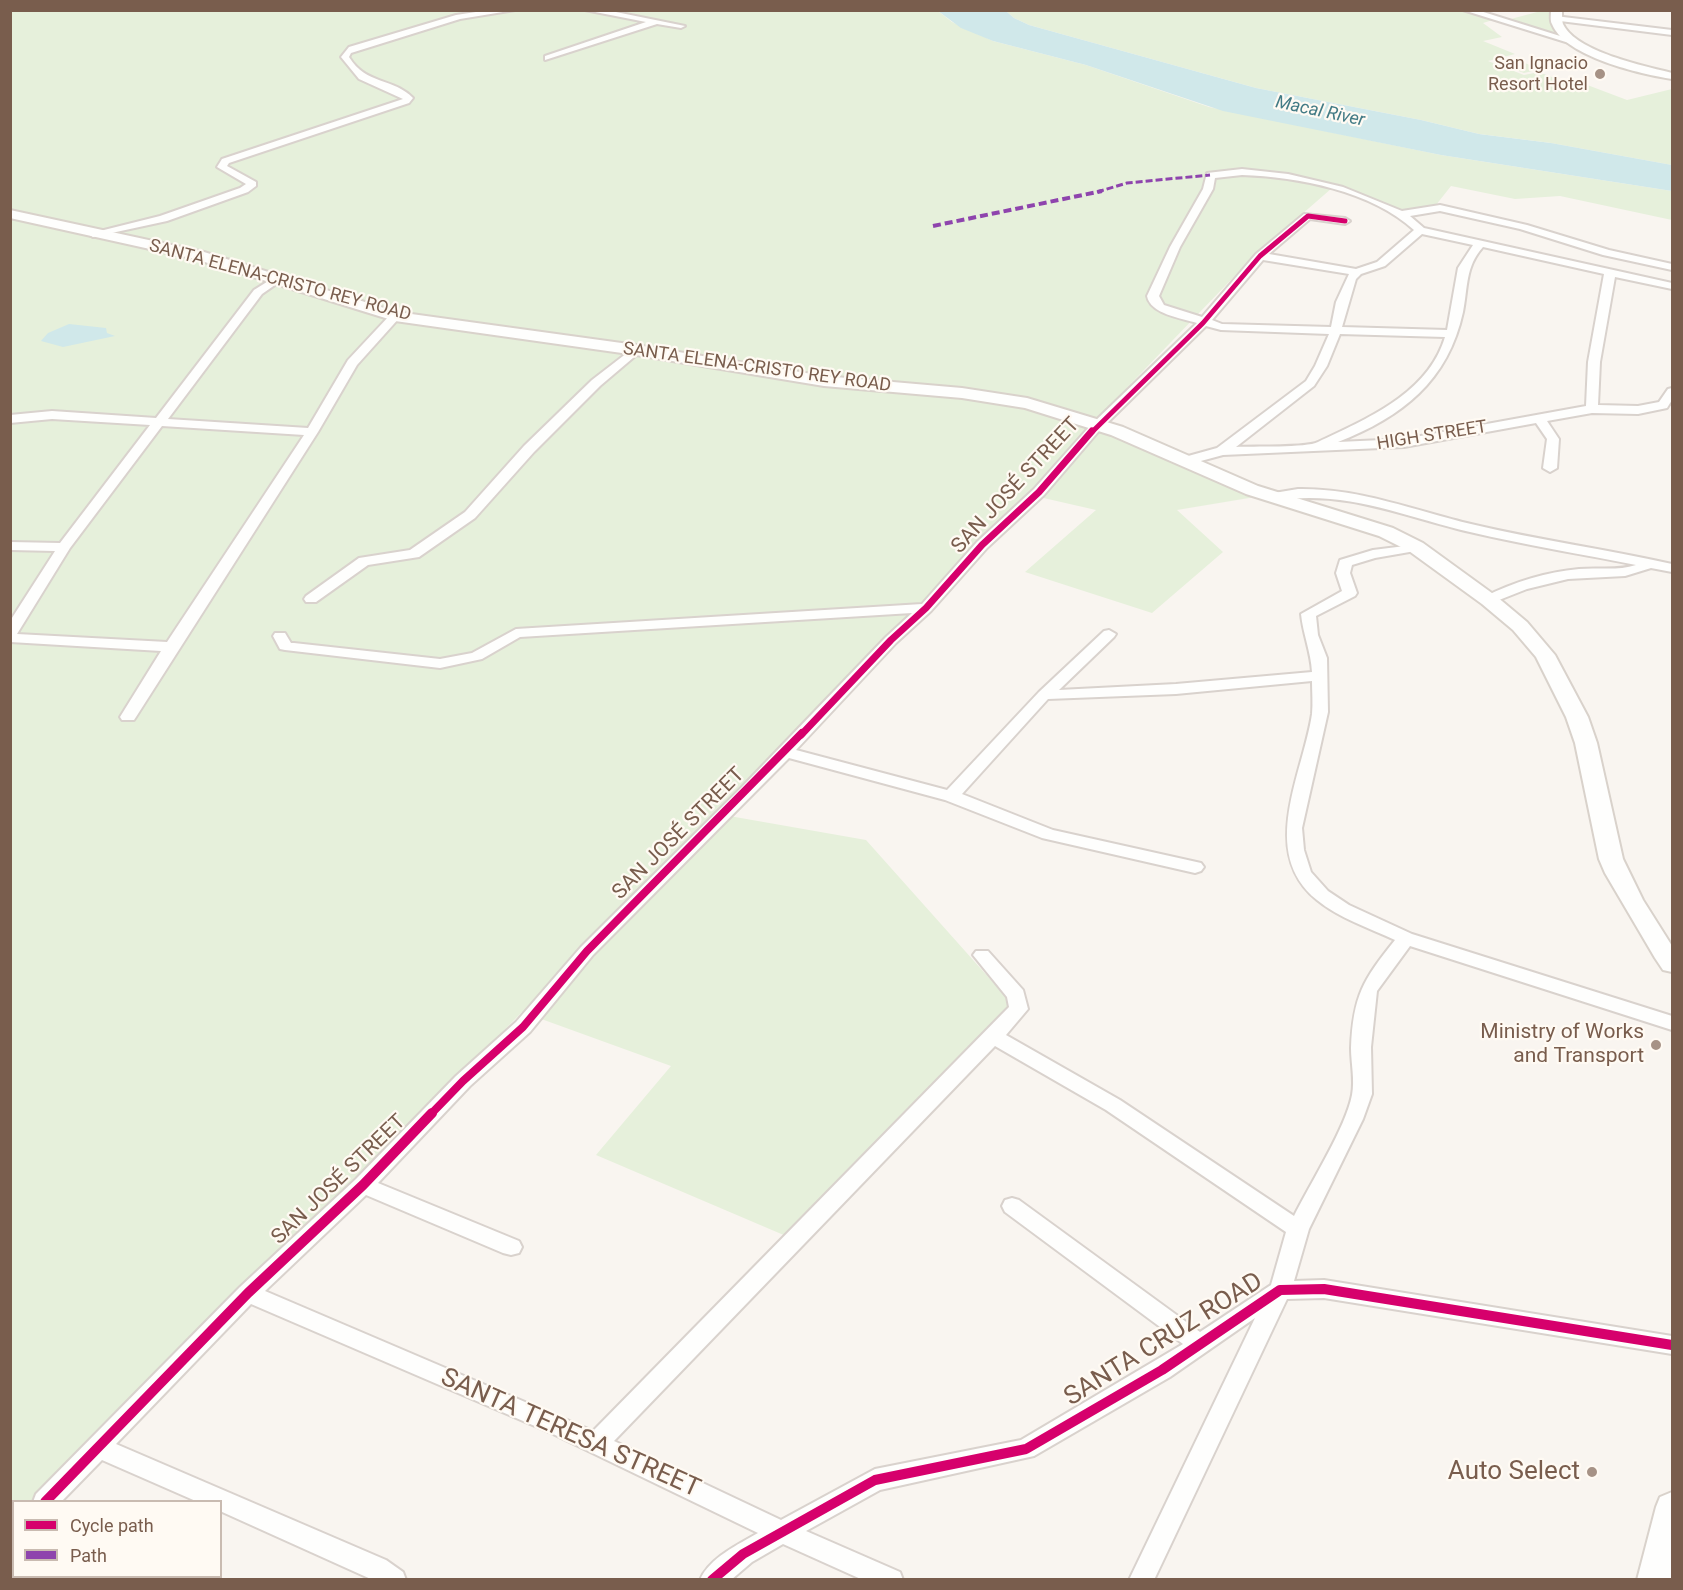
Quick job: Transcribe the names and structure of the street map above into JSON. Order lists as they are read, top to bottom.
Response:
{
  "streets": {
    "main road": ["SANTA ELENA-CRISTO REY ROAD"],
    "street": [
      "HIGH STREET",
      "SAN JOSÉ STREET",
      "SANTA CRUZ ROAD",
      "SANTA TERESA STREET"
    ]
  },
  "crossings": [
    ["SANTA ELENA-CRISTO REY ROAD", "HIGH STREET"],
    ["SANTA ELENA-CRISTO REY ROAD", "SAN JOSÉ STREET"],
    ["SAN JOSÉ STREET", "SANTA TERESA STREET"],
    ["SANTA CRUZ ROAD", "SANTA TERESA STREET"]
  ],
  "water": ["Macal River"],
  "places": ["San Ignacio Resort Hotel", "Ministry of Works and Transport", "Auto Select"],
  "legend": ["Cycle path", "Path"]
}
